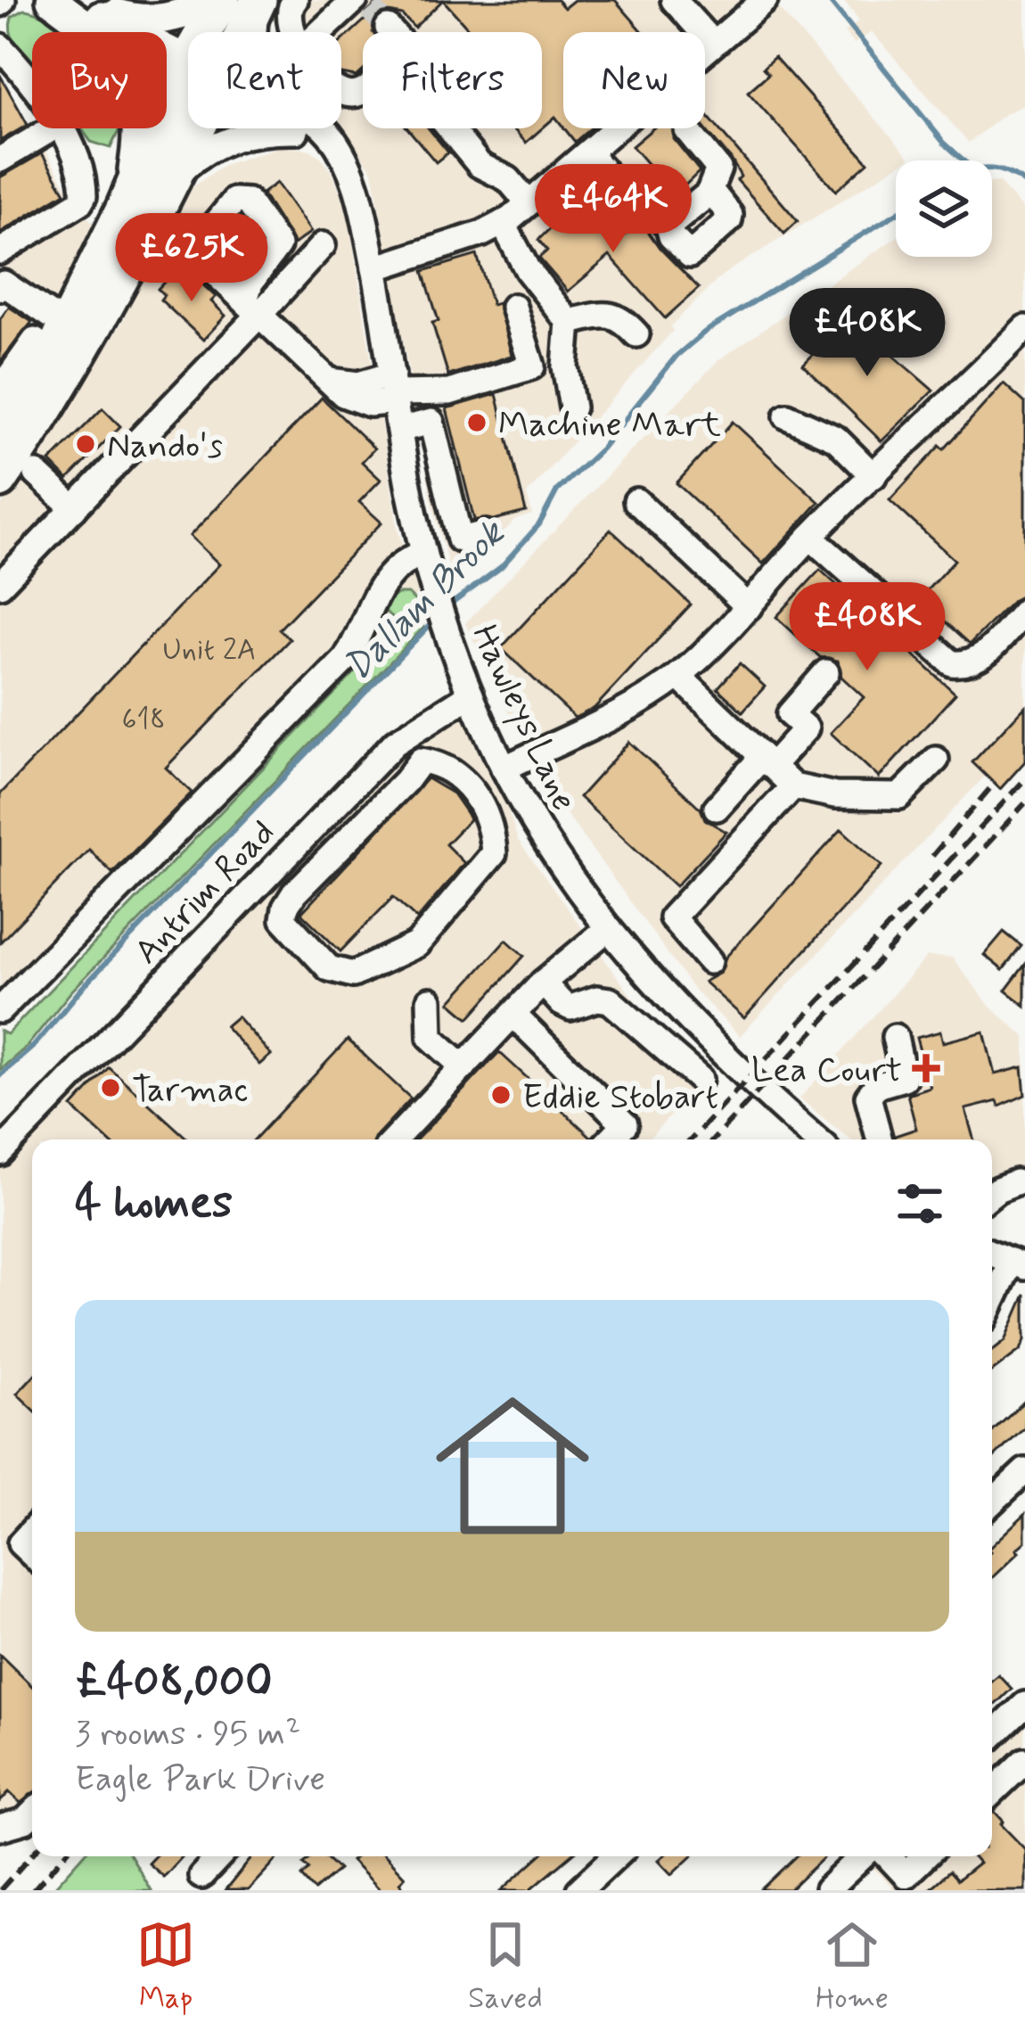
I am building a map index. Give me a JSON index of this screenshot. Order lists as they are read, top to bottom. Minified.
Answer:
{"streets":{"street":["Hawleys Lane","Antrim Road"]},"crossings":[["Hawleys Lane","Antrim Road"]],"water":["Dallam Brook"],"places":{"other":["Machine Mart","Nando's","Tarmac","Eddie Stobart"],"health":["Lea Court"]},"house_numbers":["Unit 2A","618"],"page":{"chip":["Buy","Rent","Filters","New"],"price":["£464K","£625K","£408K","£408K"],"heading":"4 homes","list":[{"name":"£408,000","note":"3 rooms · 95 m² · Eagle Park Drive"}],"tabs":["Map","Saved","Home"]}}
